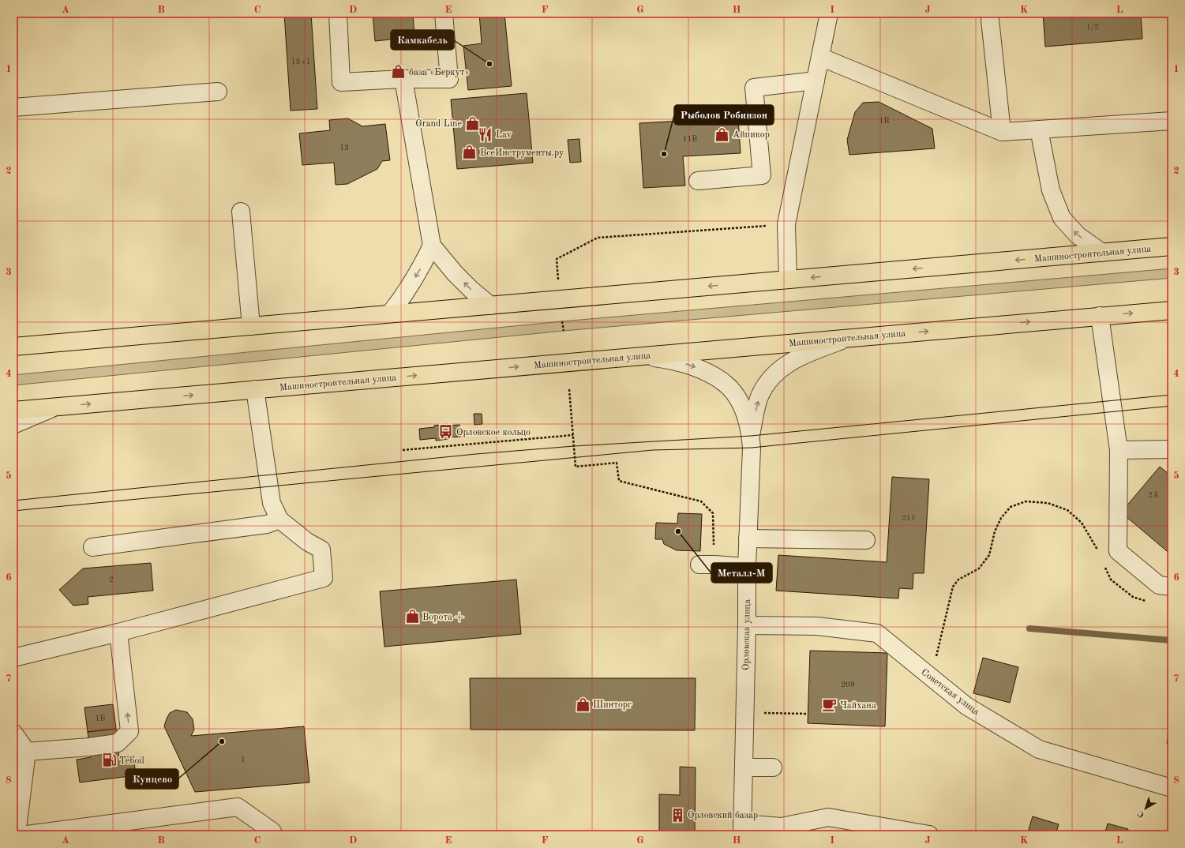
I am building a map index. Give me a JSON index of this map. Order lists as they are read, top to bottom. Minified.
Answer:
{"streets":{"main road":["Машиностроительная улица"],"street":["Орловская улица","Советская улица"]},"crossings":[["Орловская улица","Советская улица"]],"places":{"other":["Камкабель","Рыболов Робинзон","Металл-М","Кунцево"],"shop":["база «Беркут»","Grand Line","Айпикор","ВсеИнструменты.ру","Ворота +","Шинторг"],"restaurant":["Lav"],"bus stop":["Орловское кольцо"],"cafe":["Чайхана"],"fuel station":["Teboil"],"building":["Орловский базар"]},"house_numbers":["1/2","13 с1","1В","11В","13","2А","211","2","209","1В","1"],"north":"bottom left","grid":{"columns":["A","B","C","D","E","F","G","H","I","J","K","L"],"rows":["1","2","3","4","5","6","7","8"]}}
